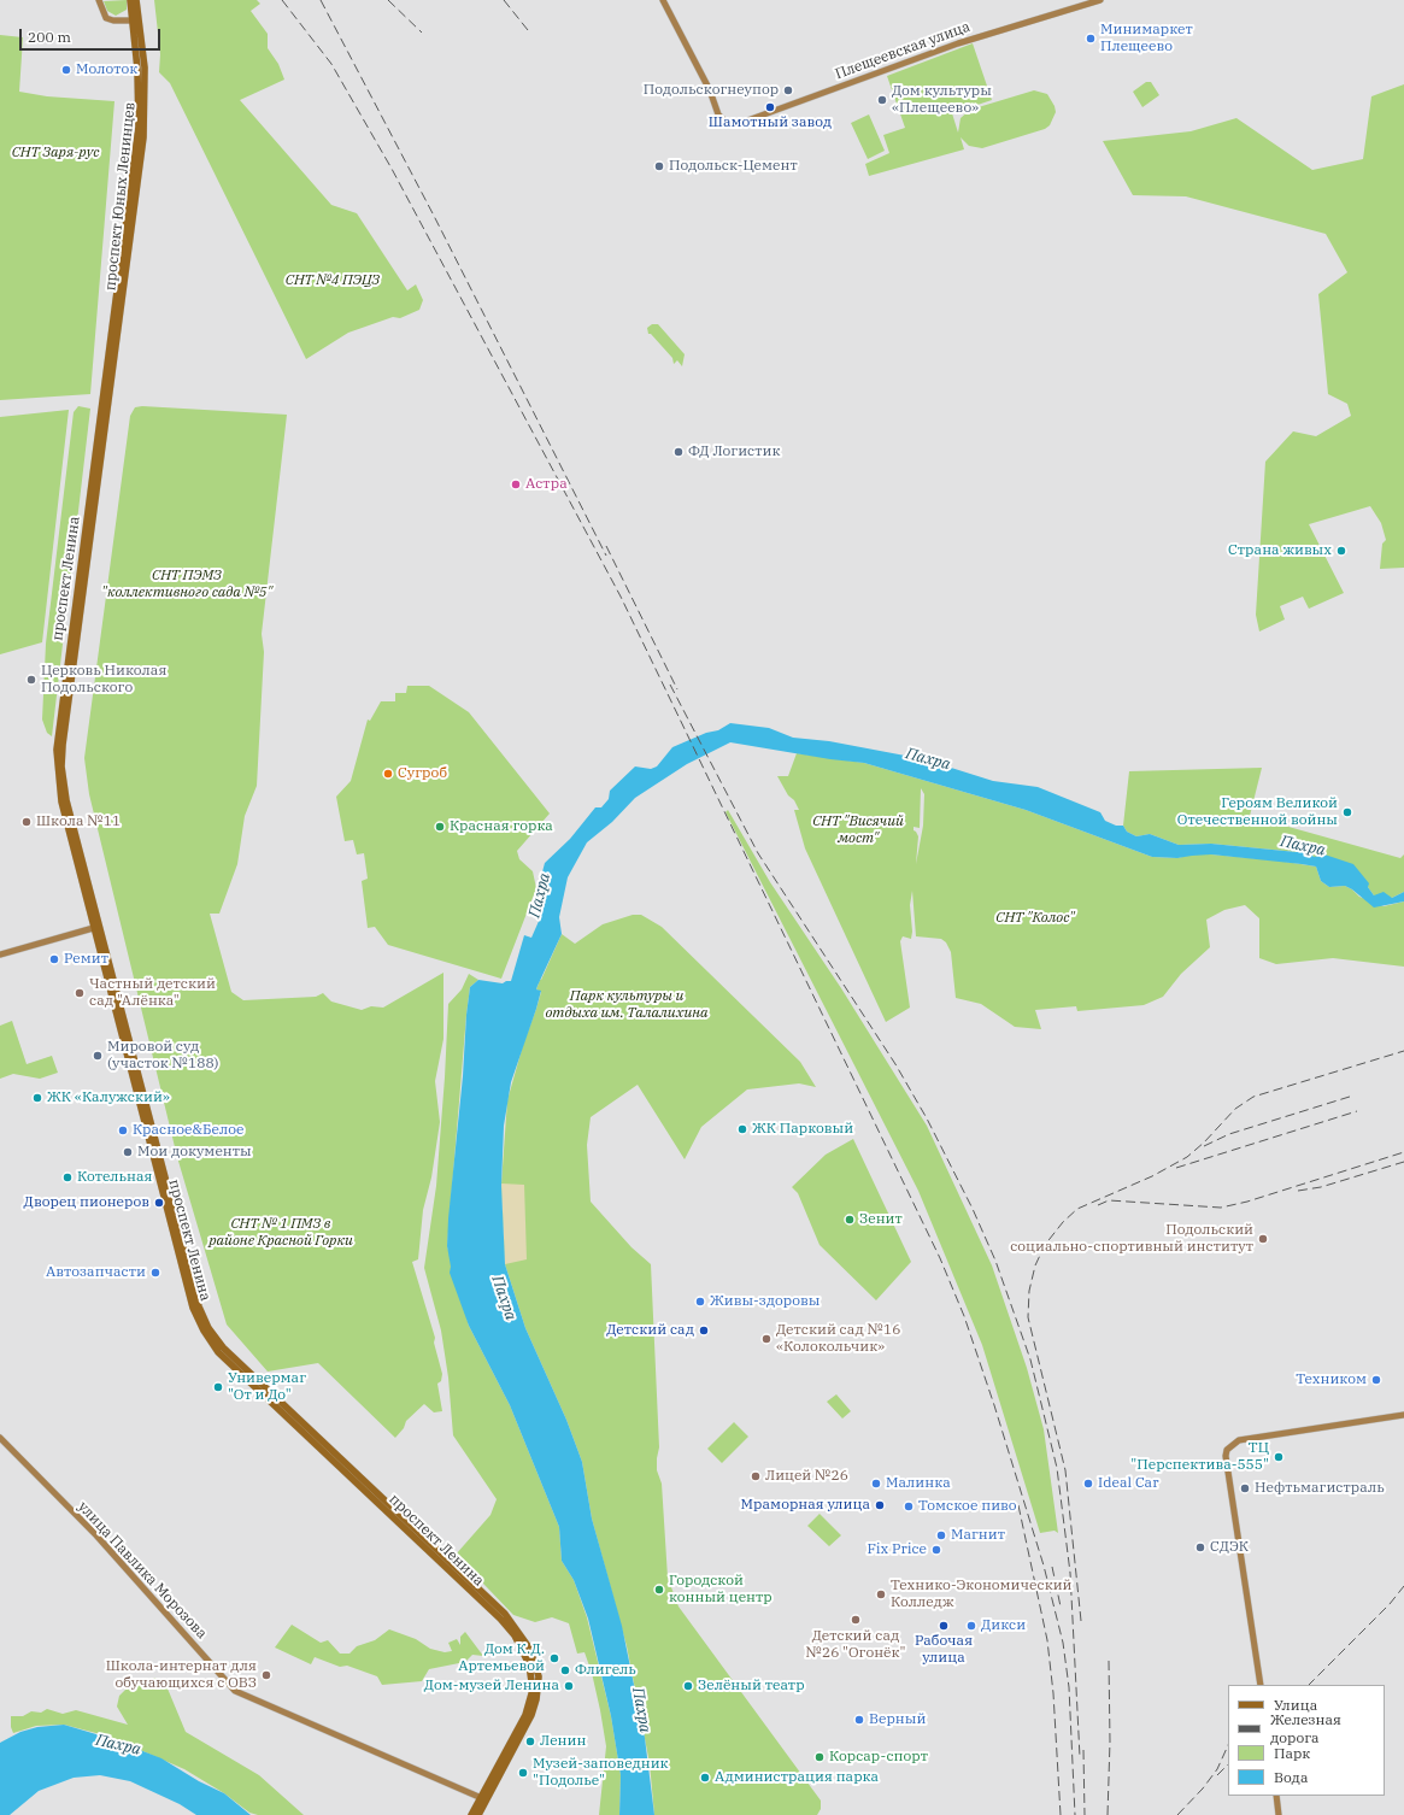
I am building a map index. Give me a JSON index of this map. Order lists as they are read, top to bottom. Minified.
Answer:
{"streets":{"main road":["проспект Юных Ленинцев","проспект Ленина"],"street":["Плещеевская улица","улица Павлика Морозова"]},"crossings":[["проспект Юных Ленинцев","проспект Ленина"],["проспект Ленина","улица Павлика Морозова"]],"water":["Пахра"],"parks":["СНТ Заря-рус","СНТ №4 ПЭЦЗ","СНТ ПЭМЗ \"коллективного сада №5\"","СНТ \"Висячий мост\"","СНТ \"Колос\"","Парк культуры и отдыха им. Талалихина","СНТ № 1 ПМЗ в районе Красной Горки"],"places":["Минимаркет Плещеево","Молоток","Подольскогнеупор","Дом культуры «Плещеево»","Шамотный завод","Подольск-Цемент","ФД Логистик","Астра","Страна живых","Церковь Николая Подольского","Сугроб","Героям Великой Отечественной войны","Школа №11","Красная горка","Ремит","Частный детский сад \"Алёнка\"","Мировой суд (участок №188)","ЖК «Калужский»","ЖК Парковый","Красное&Белое","Мои документы","Котельная","Дворец пионеров","Зенит","Подольский социально-спортивный институт","Автозапчасти","Живы-здоровы","Детский сад","Детский сад №16 «Колокольчик»","Техником","Универмаг \"От и До\"","ТЦ \"Перспектива-555\"","Лицей №26","Малинка","Ideal Car","Нефтьмагистраль","Мраморная улица","Томское пиво","Магнит","СДЭК","Fix Price","Городской конный центр","Технико-Экономический Колледж","Детский сад №26 \"Огонёк\"","Рабочая улица","Дикси","Дом К.Д. Артемьевой","Флигель","Школа-интернат для обучающихся с ОВЗ","Дом-музей Ленина","Зелёный театр","Верный","Ленин","Корсар-спорт","Музей-заповедник \"Подолье\"","Администрация парка"],"legend":["Улица","Железная дорога","Парк","Вода"],"scale_bar":"200 m"}
